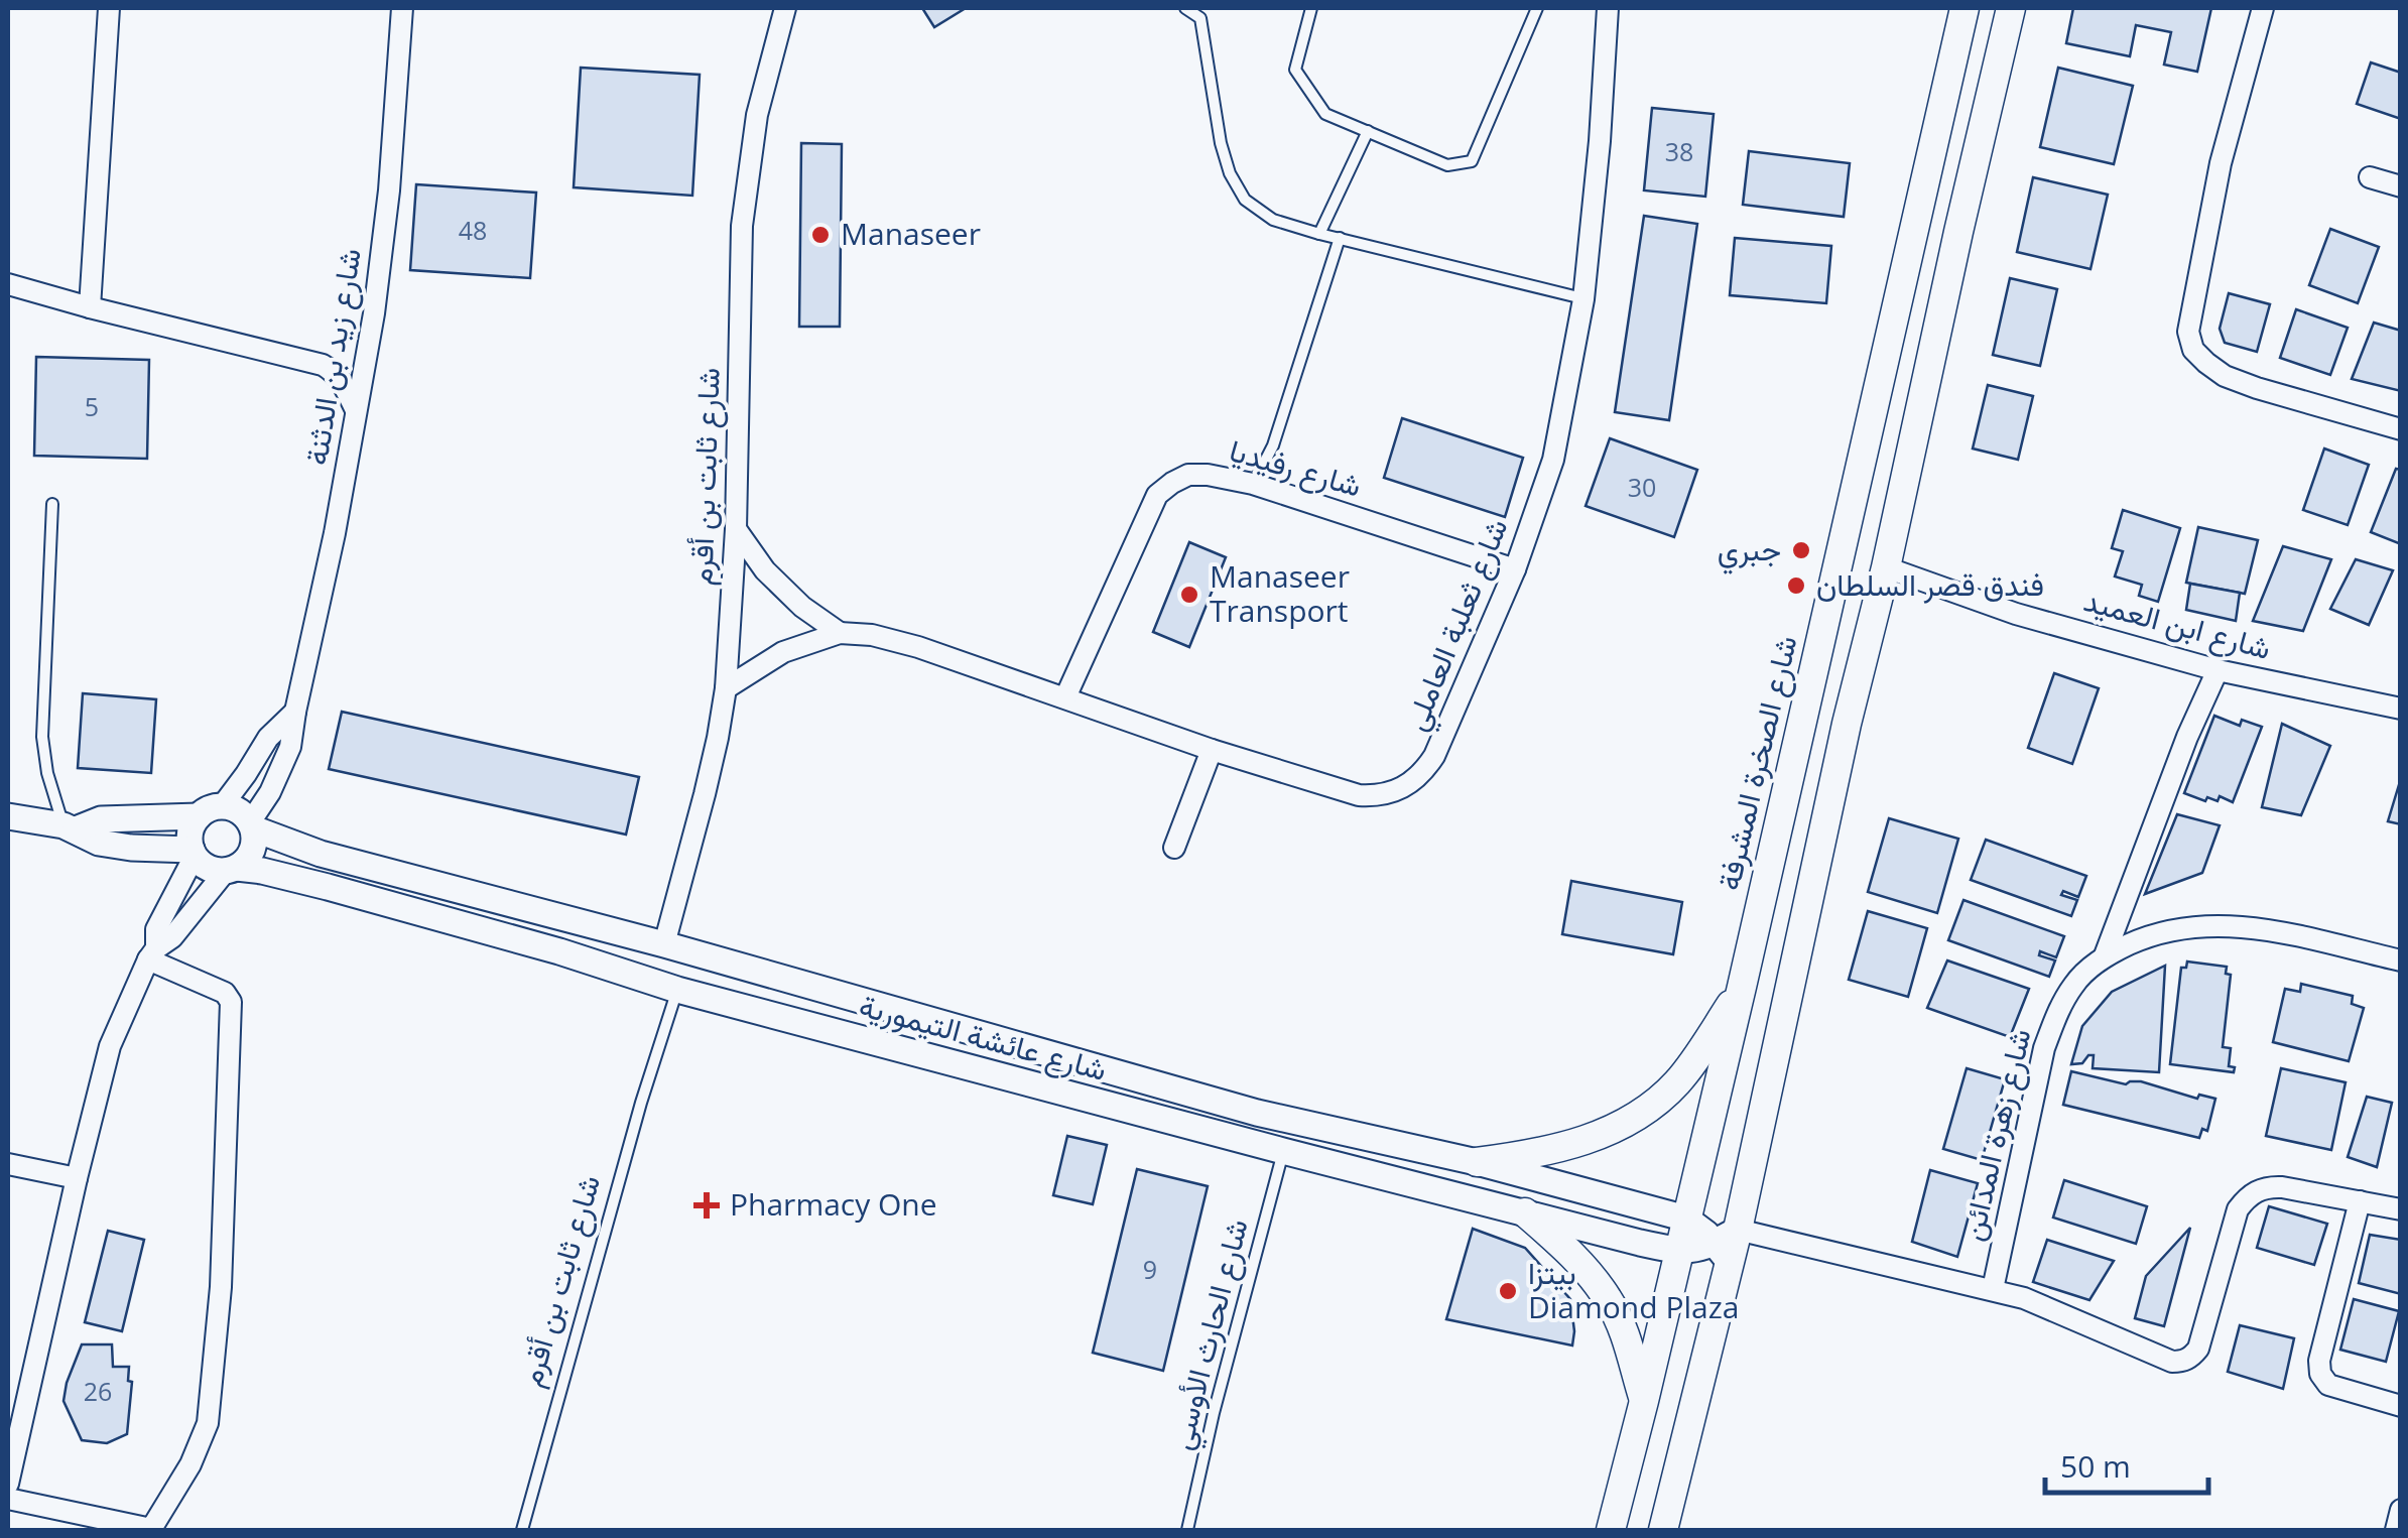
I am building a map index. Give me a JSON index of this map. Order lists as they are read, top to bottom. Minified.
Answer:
{"streets":{"main road":["شارع الصخرة المشرفة"],"street":["شارع زيد بن الدثنة","شارع رفيديا","شارع ثابت بن أقرم","شارع ثعلبة العاملي","شارع ابن العميد","شارع عائشة التيمورية","شارع زهرة المدائن"],"lane":["شارع الحارث الأوسي"]},"crossings":[["شارع زيد بن الدثنة","شارع عائشة التيمورية"],["شارع رفيديا","شارع ثعلبة العاملي"],["شارع ثابت بن أقرم","شارع ثعلبة العاملي"],["شارع ثابت بن أقرم","شارع عائشة التيمورية"],["شارع الصخرة المشرفة","شارع عائشة التيمورية"],["شارع عائشة التيمورية","شارع زهرة المدائن"],["شارع عائشة التيمورية","شارع الحارث الأوسي"]],"places":{"other":["Manaseer","جبري","فندق قصر السلطان","Manaseer Transport","بيتزا Diamond Plaza"],"health":["Pharmacy One"]},"house_numbers":["38","48","5","30","9","26"],"scale_bar":"50 m"}
